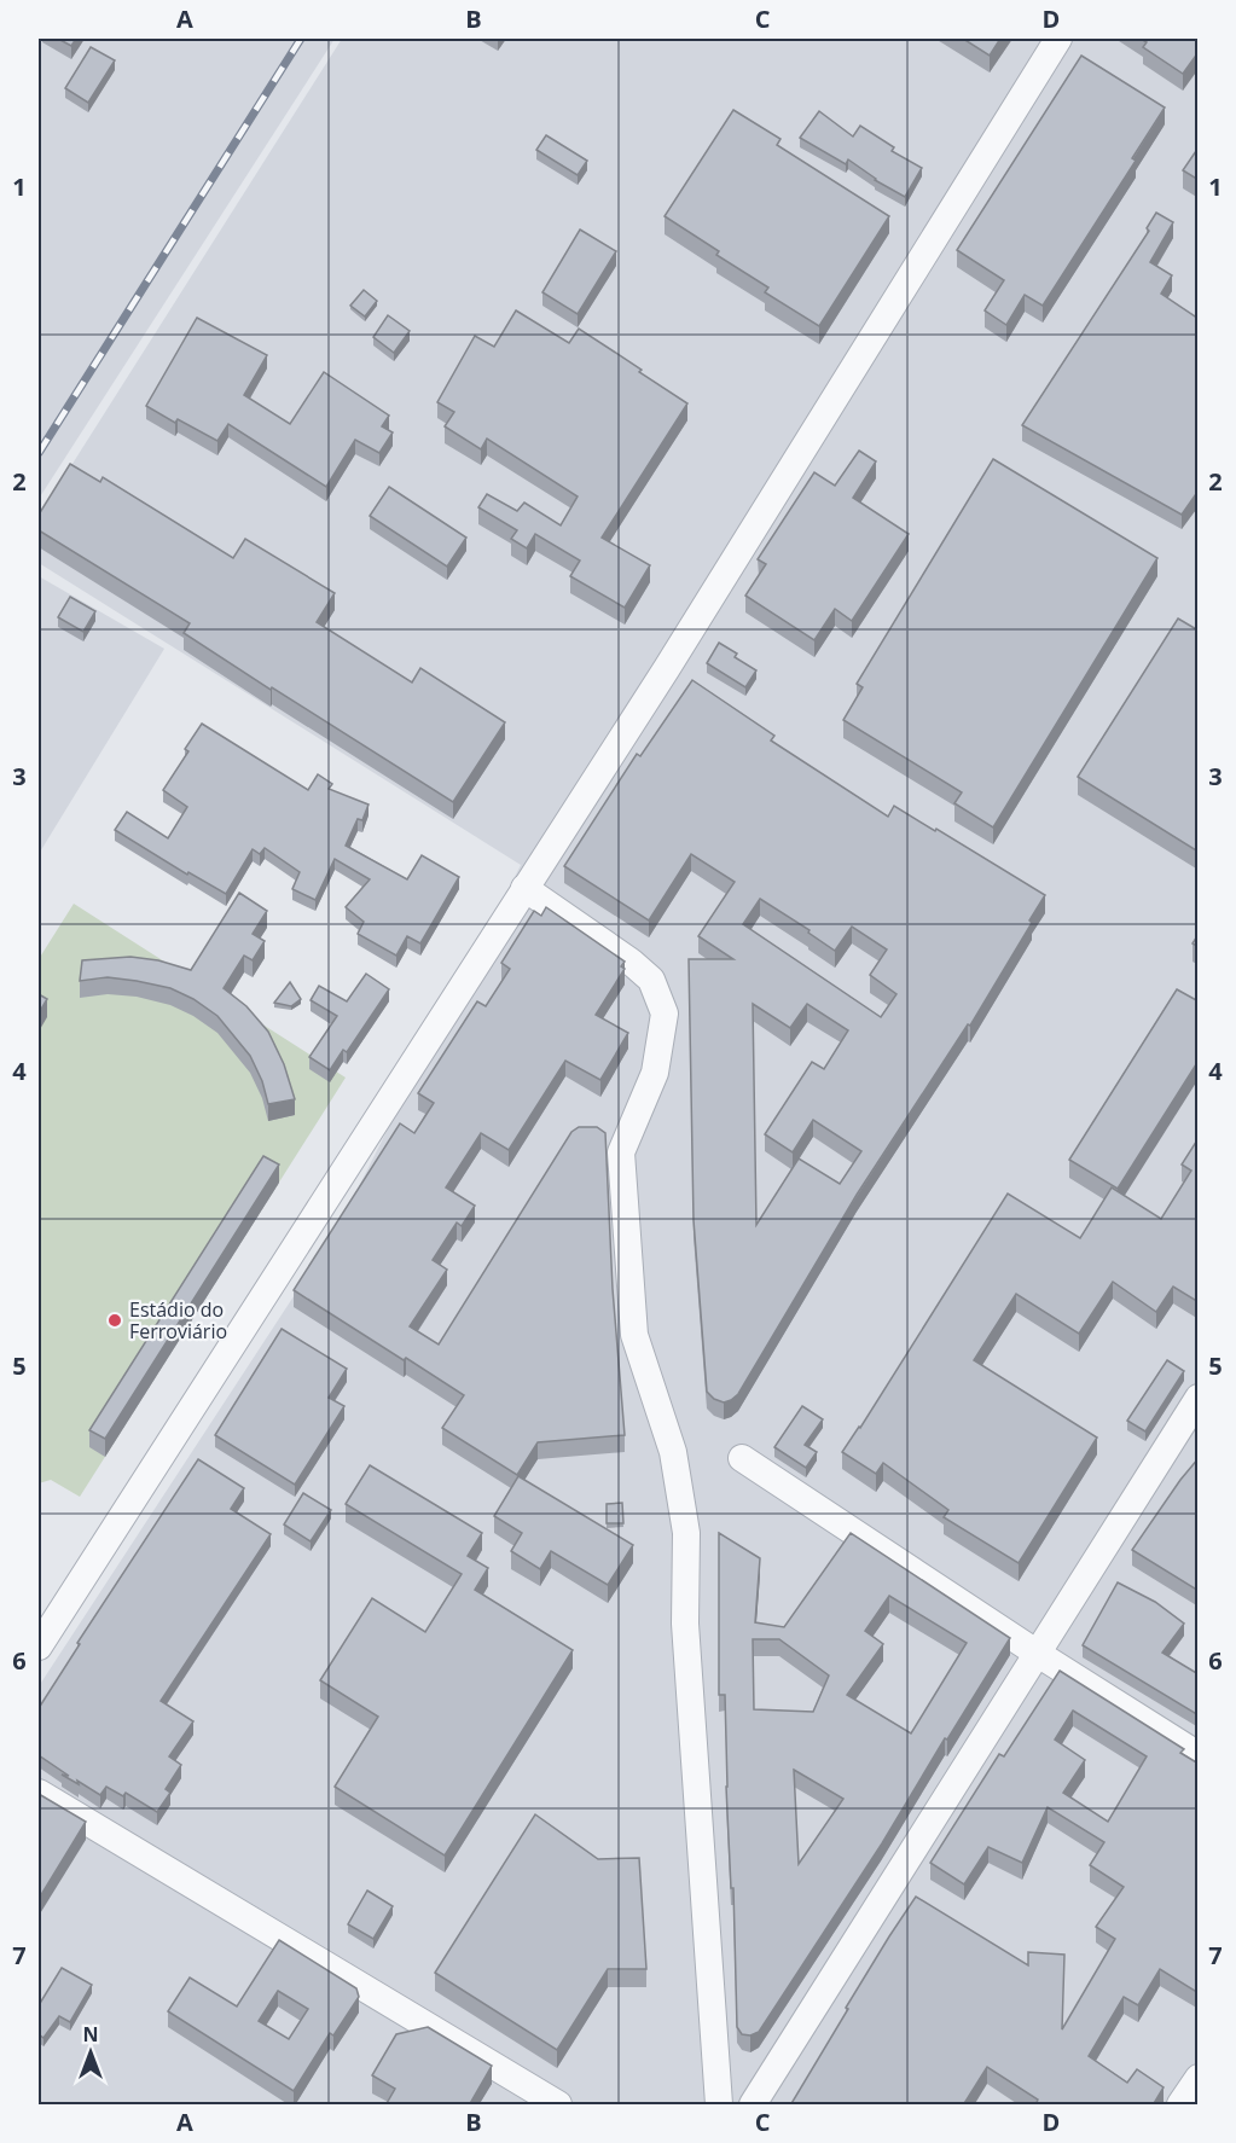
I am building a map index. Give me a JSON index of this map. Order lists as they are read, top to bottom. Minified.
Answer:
{"places":["Estádio do Ferroviário"],"north":"top","grid":{"columns":["A","B","C","D"],"rows":["1","2","3","4","5","6","7"]}}
